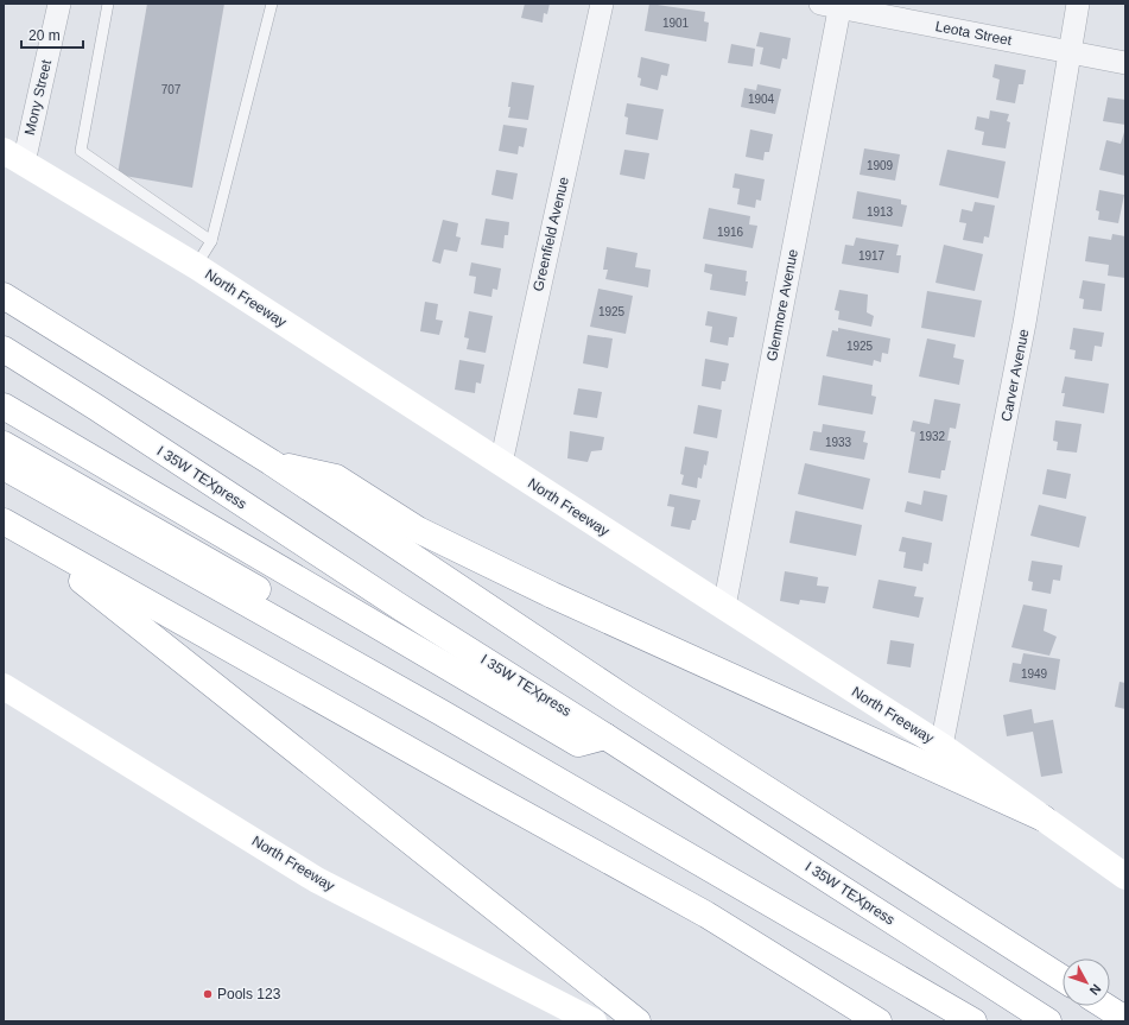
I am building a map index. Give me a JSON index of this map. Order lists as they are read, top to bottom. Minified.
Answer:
{"streets":{"main road":["North Freeway","I 35W TEXpress"],"street":["Leota Street","Mony Street","Greenfield Avenue","Glenmore Avenue","Carver Avenue"]},"crossings":[["Leota Street","Glenmore Avenue"],["Leota Street","Carver Avenue"],["Mony Street","North Freeway"],["Greenfield Avenue","North Freeway"],["North Freeway","Glenmore Avenue"],["North Freeway","Carver Avenue"]],"places":["Pools 123"],"house_numbers":["1901","707","1904","1909","1913","1916","1917","1925","1925","1932","1933","1949"],"scale_bar":"20 m","north":"bottom right"}
